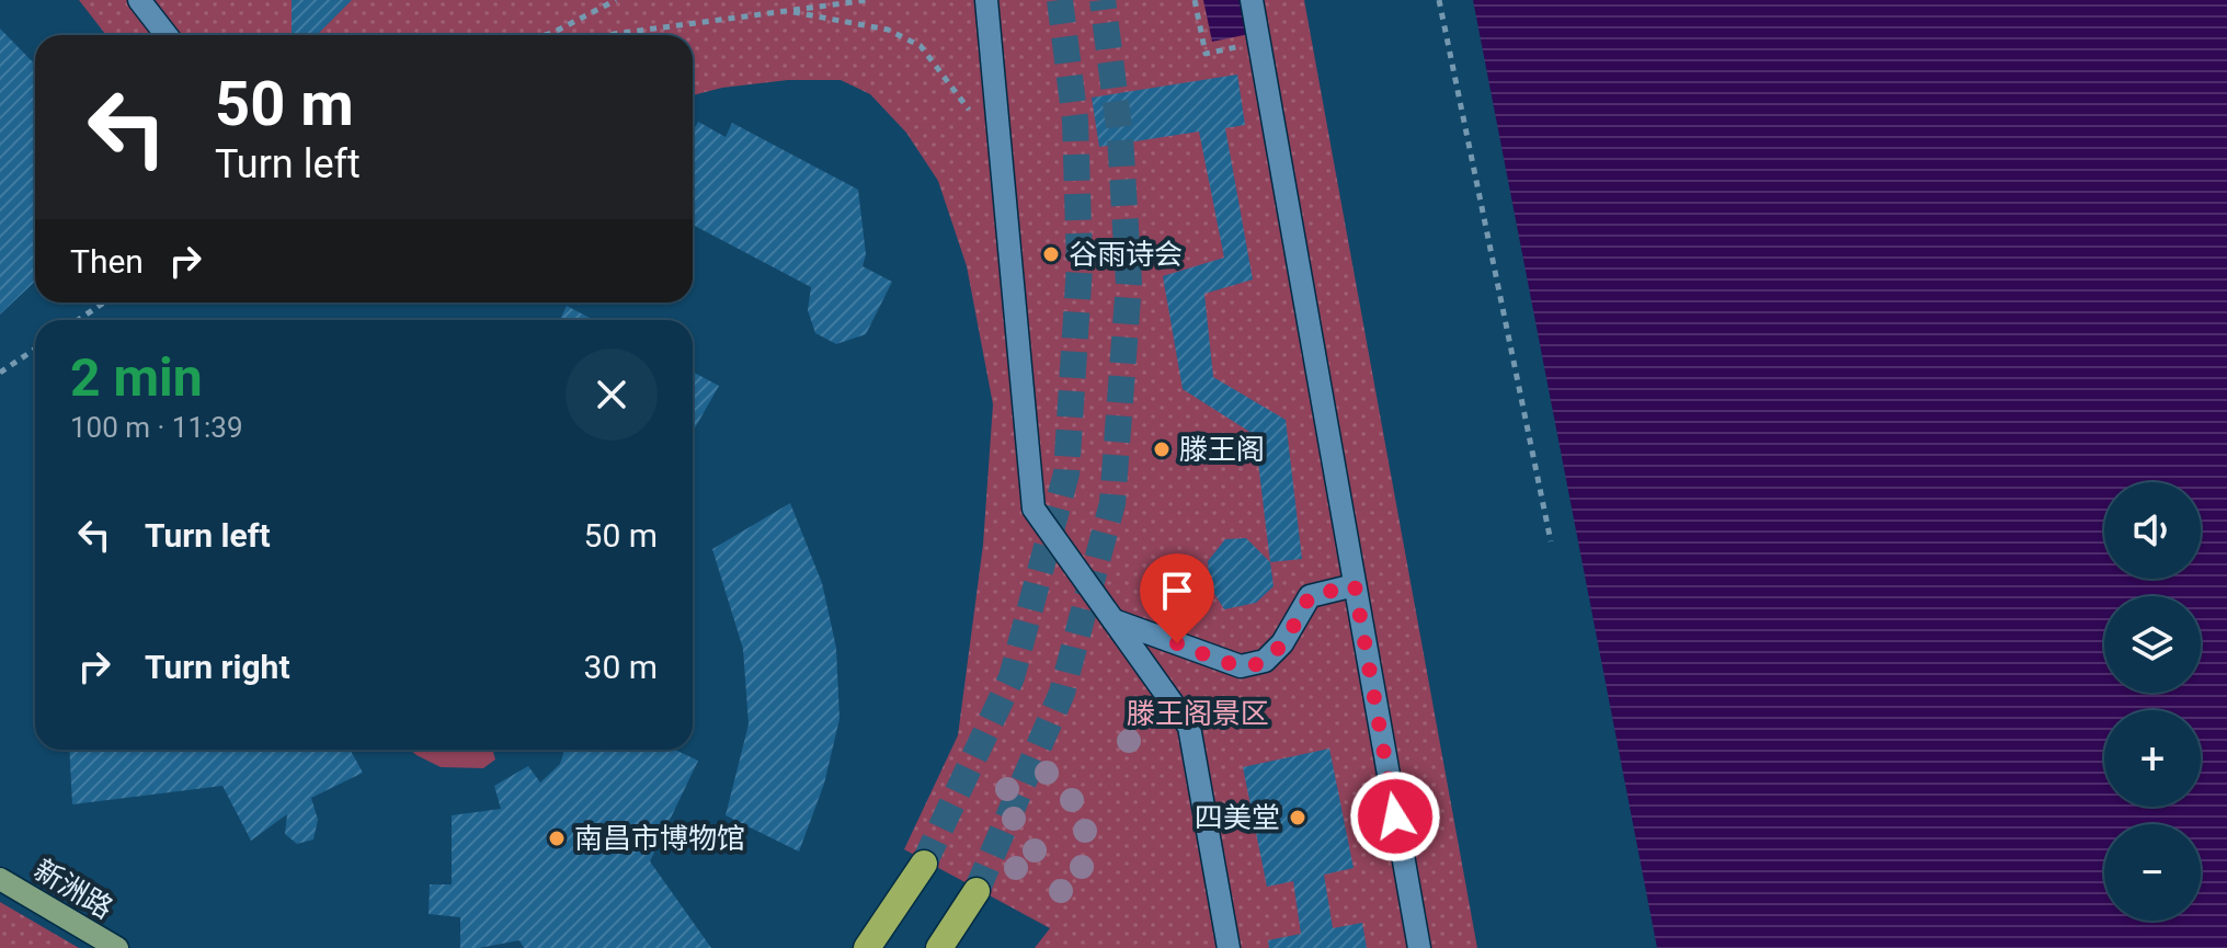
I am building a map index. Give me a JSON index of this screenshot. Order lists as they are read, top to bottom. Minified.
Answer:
{"streets":{"main road":["新洲路"]},"parks":["滕王阁景区"],"places":["谷雨诗会","滕王阁","四美堂","南昌市博物馆"],"page":{"turn":["50 m","Turn left"],"then":"Then","heading":["2 min","100 m · 11:39"],"list":[{"name":"Turn left","value":"50 m"},{"name":"Turn right","value":"30 m"}],"map_buttons":["+","−"]}}
